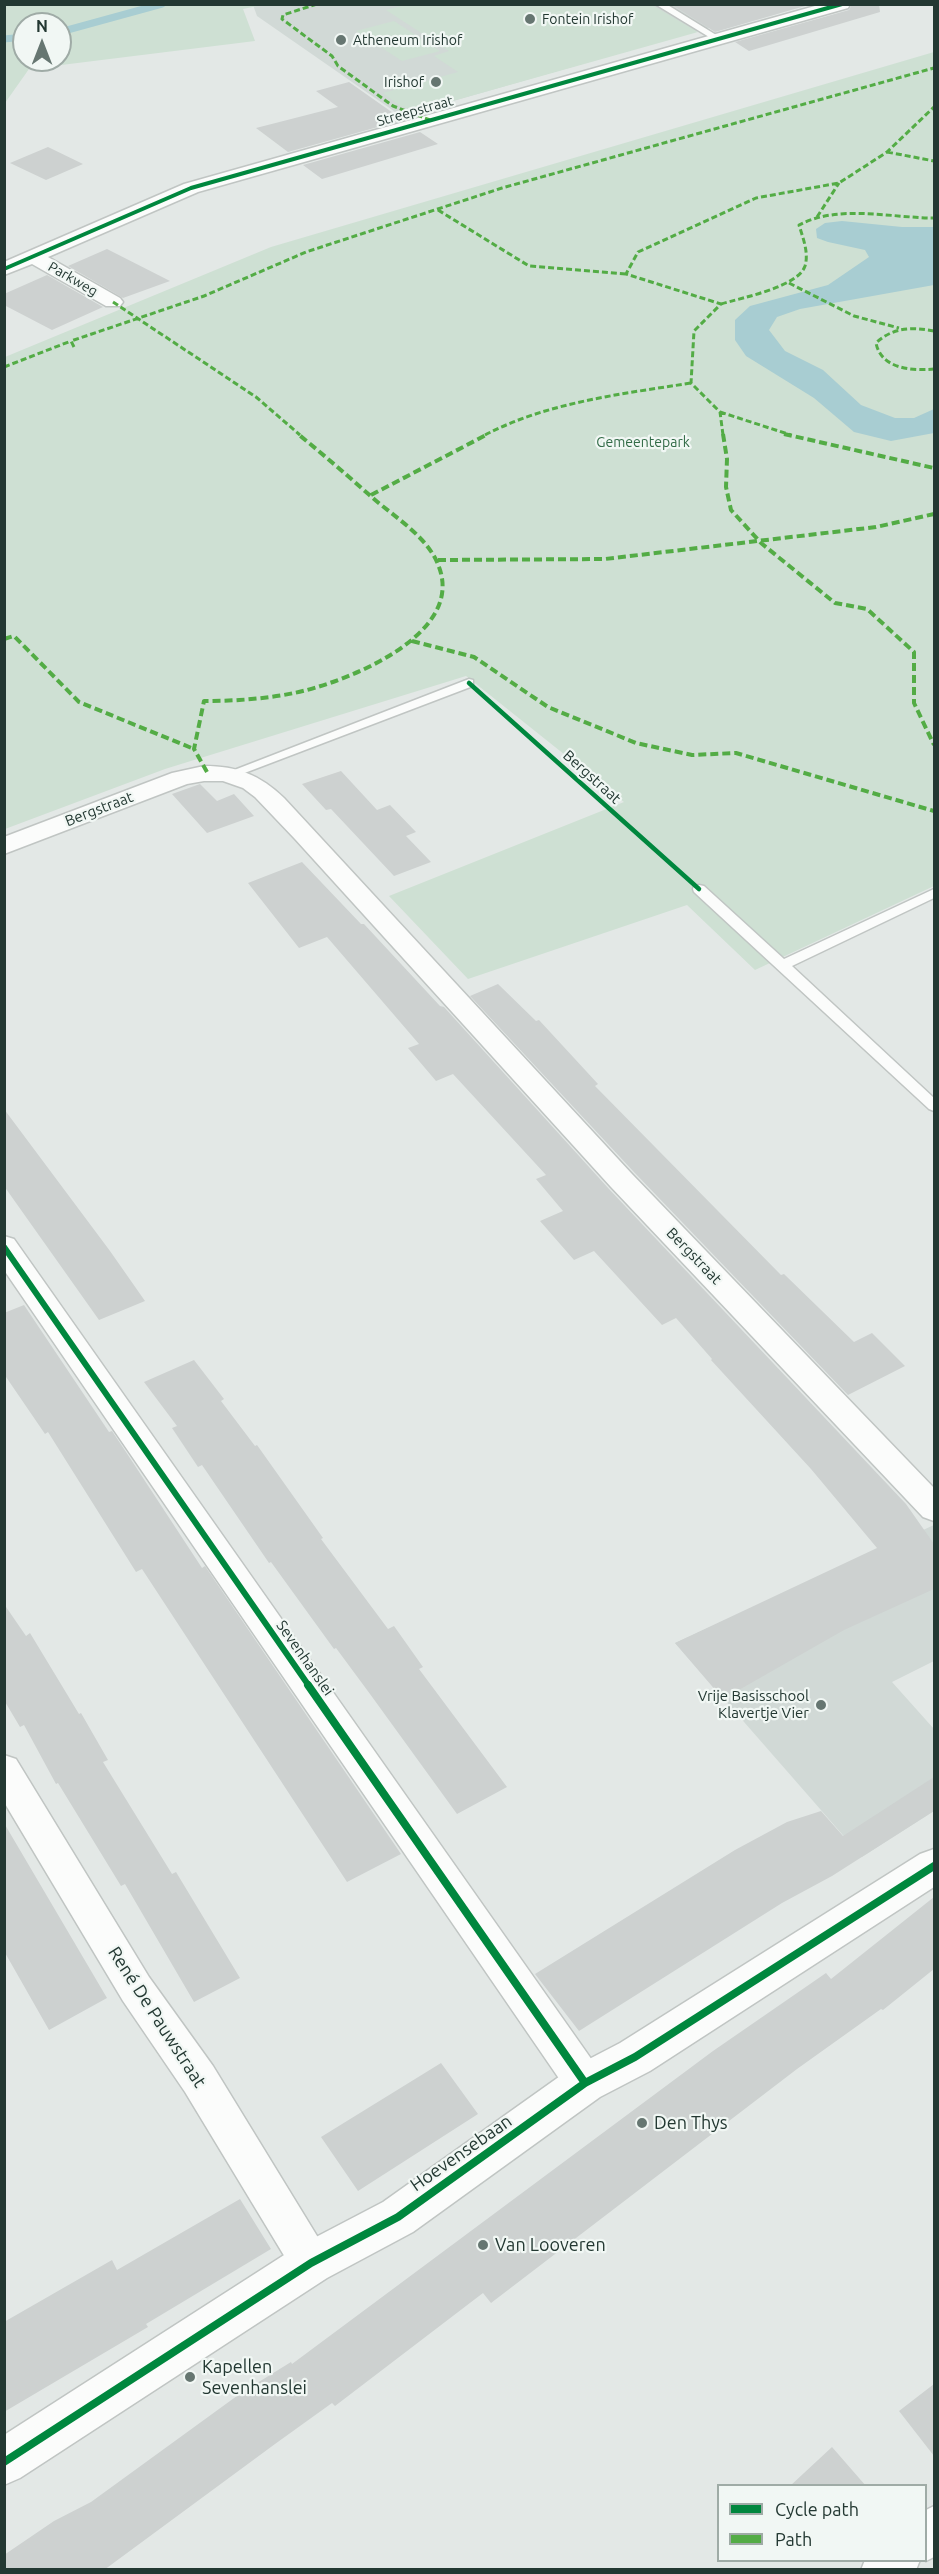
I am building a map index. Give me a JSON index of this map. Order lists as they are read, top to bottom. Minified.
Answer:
{"streets":{"street":["Streepstraat","Parkweg","Bergstraat","Sevenhanslei","René De Pauwstraat","Hoevensebaan"]},"crossings":[["Streepstraat","Parkweg"],["Sevenhanslei","Hoevensebaan"],["René De Pauwstraat","Hoevensebaan"]],"parks":["Gemeentepark"],"places":["Fontein Irishof","Atheneum Irishof","Irishof","Vrije Basisschool Klavertje Vier","Den Thys","Van Looveren","Kapellen Sevenhanslei"],"legend":["Cycle path","Path"],"north":"top"}
